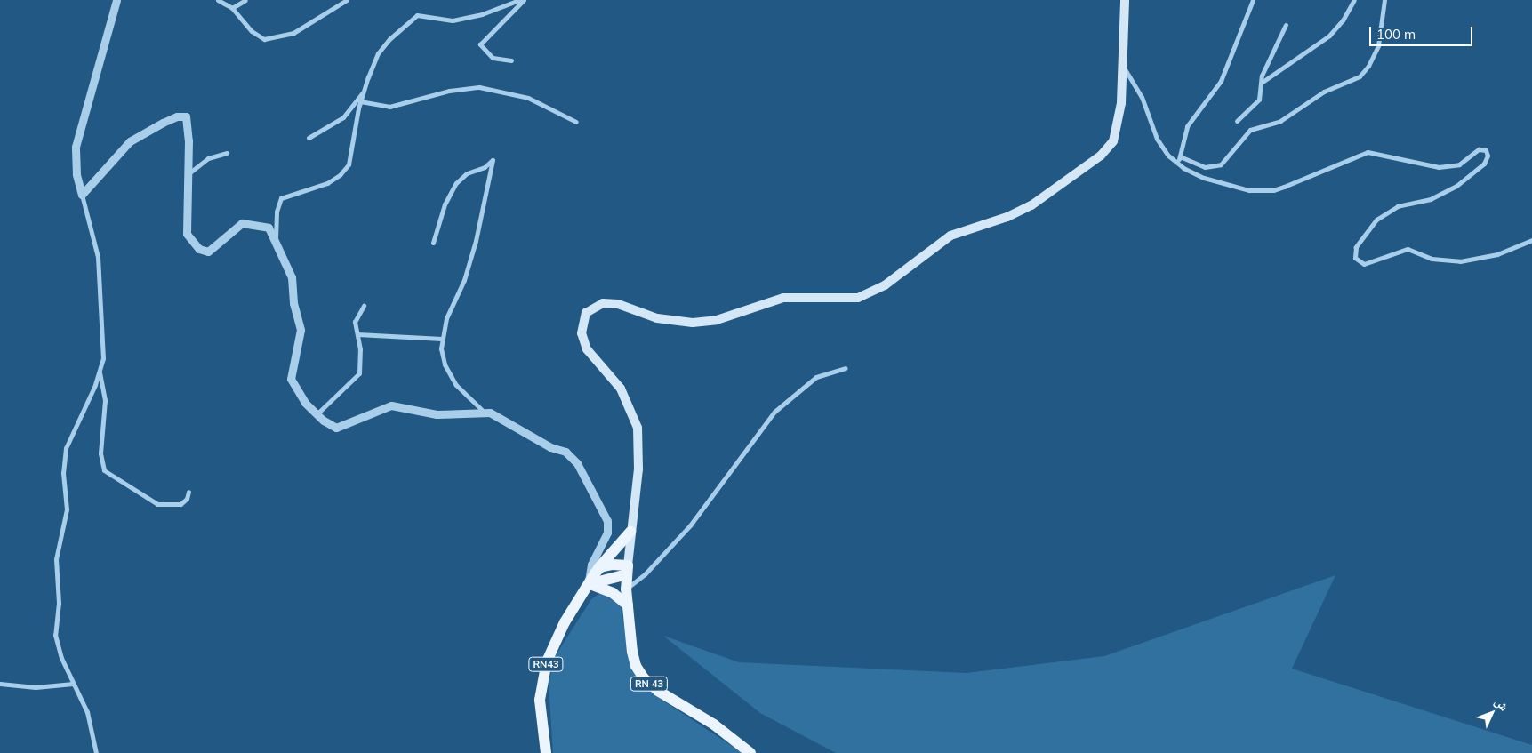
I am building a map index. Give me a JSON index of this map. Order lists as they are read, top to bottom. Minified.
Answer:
{"streets":{"main road":["RN43","RN 43"]},"scale_bar":"100 m","north":"top right"}
